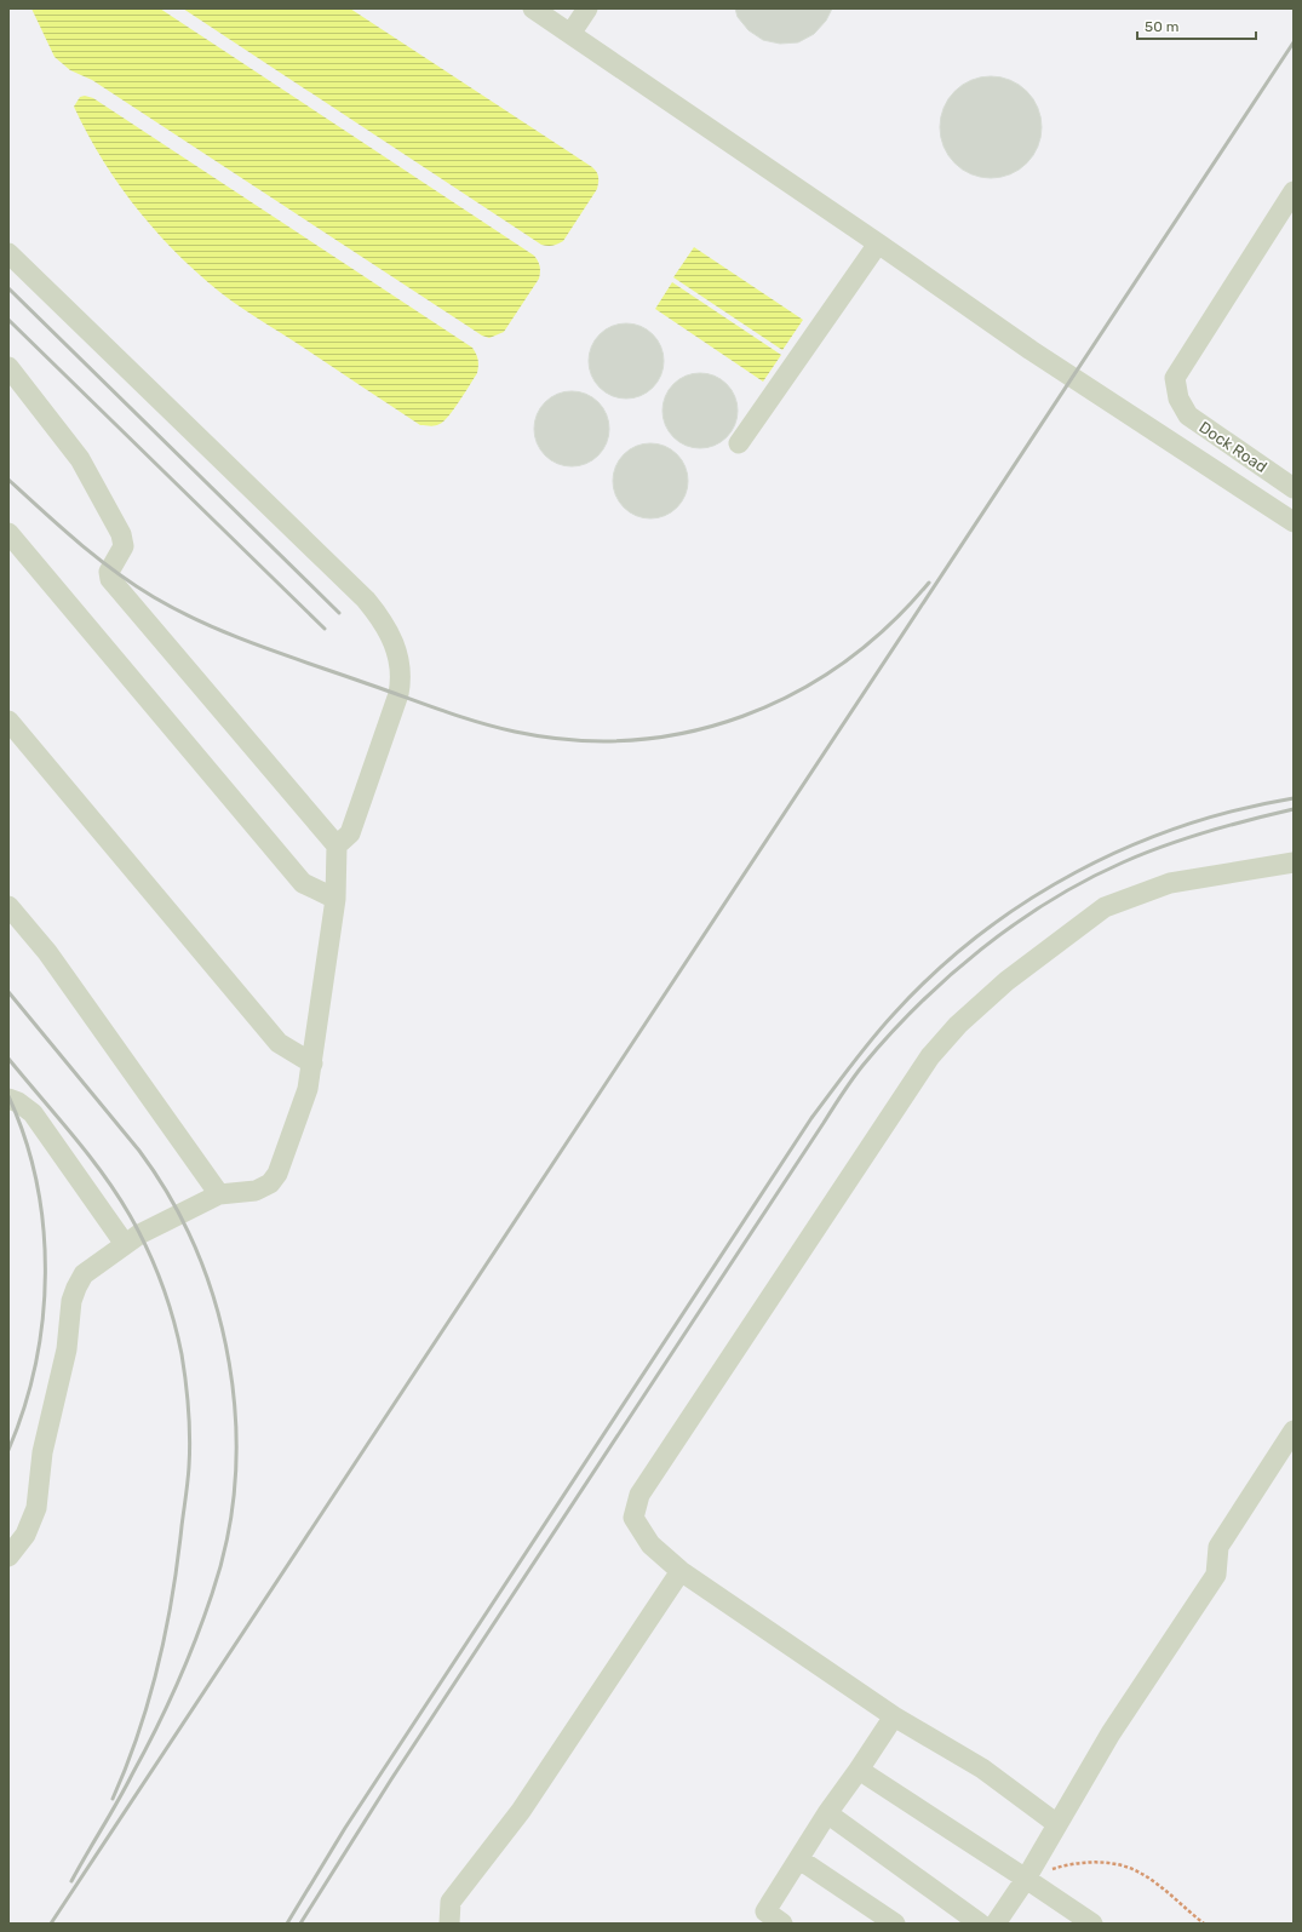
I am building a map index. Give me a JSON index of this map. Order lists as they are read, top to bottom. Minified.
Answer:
{"streets":{"lane":["Dock Road"]},"scale_bar":"50 m"}
